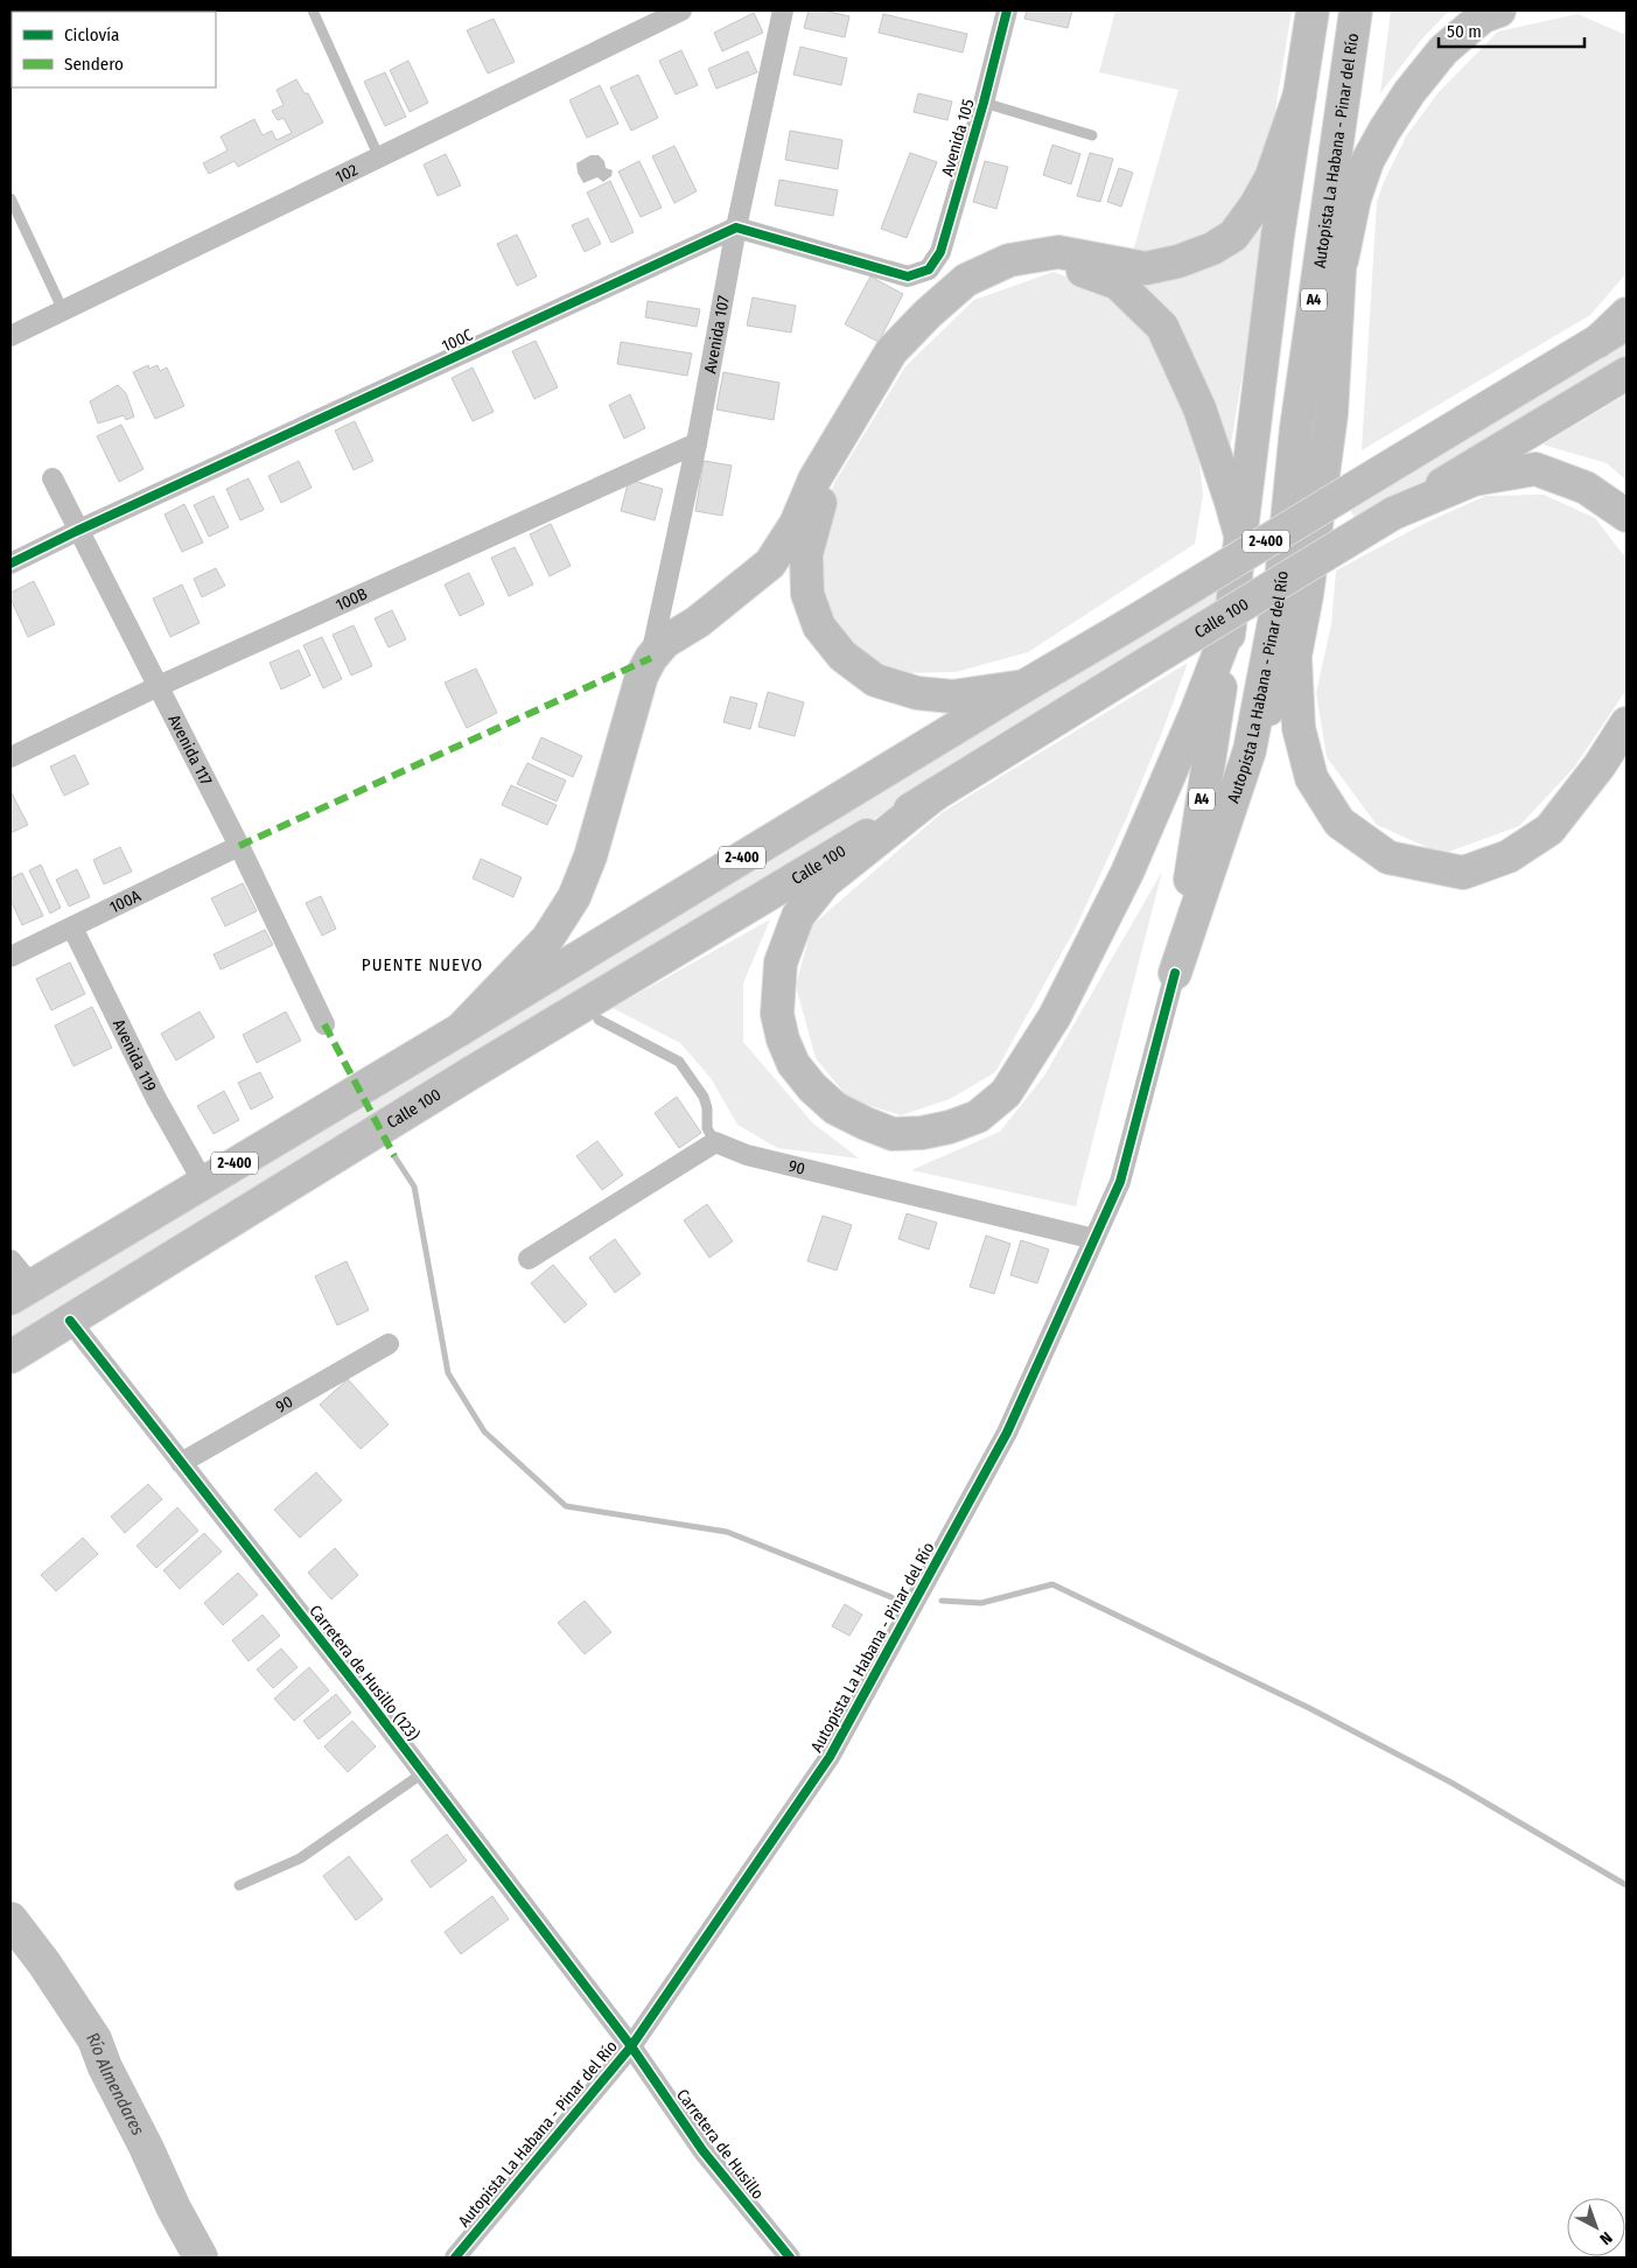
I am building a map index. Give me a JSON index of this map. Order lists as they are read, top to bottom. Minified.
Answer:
{"streets":{"highway":["Autopista La Habana - Pinar del Río","A4","2-400","Calle 100"],"street":["Avenida 105","102","Avenida 107","100C","100B","Avenida 117","100A","Avenida 119","90","Carretera de Husillo (123)","Carretera de Husillo"]},"crossings":[["Avenida 105","Avenida 107"],["Avenida 105","100C"],["Autopista La Habana - Pinar del Río","A4"],["Autopista La Habana - Pinar del Río","90"],["Autopista La Habana - Pinar del Río","Carretera de Husillo (123)"],["Autopista La Habana - Pinar del Río","Carretera de Husillo"],["Avenida 107","100C"],["Avenida 107","100B"],["100C","Avenida 117"],["2-400","Avenida 119"],["100B","Avenida 117"],["Calle 100","Carretera de Husillo (123)"],["Avenida 117","100A"],["100A","Avenida 119"],["90","Carretera de Husillo (123)"],["Carretera de Husillo (123)","Carretera de Husillo"]],"districts":["PUENTE NUEVO"],"water":["Río Almendares"],"legend":["Ciclovía","Sendero"],"scale_bar":"50 m","north":"bottom right"}
